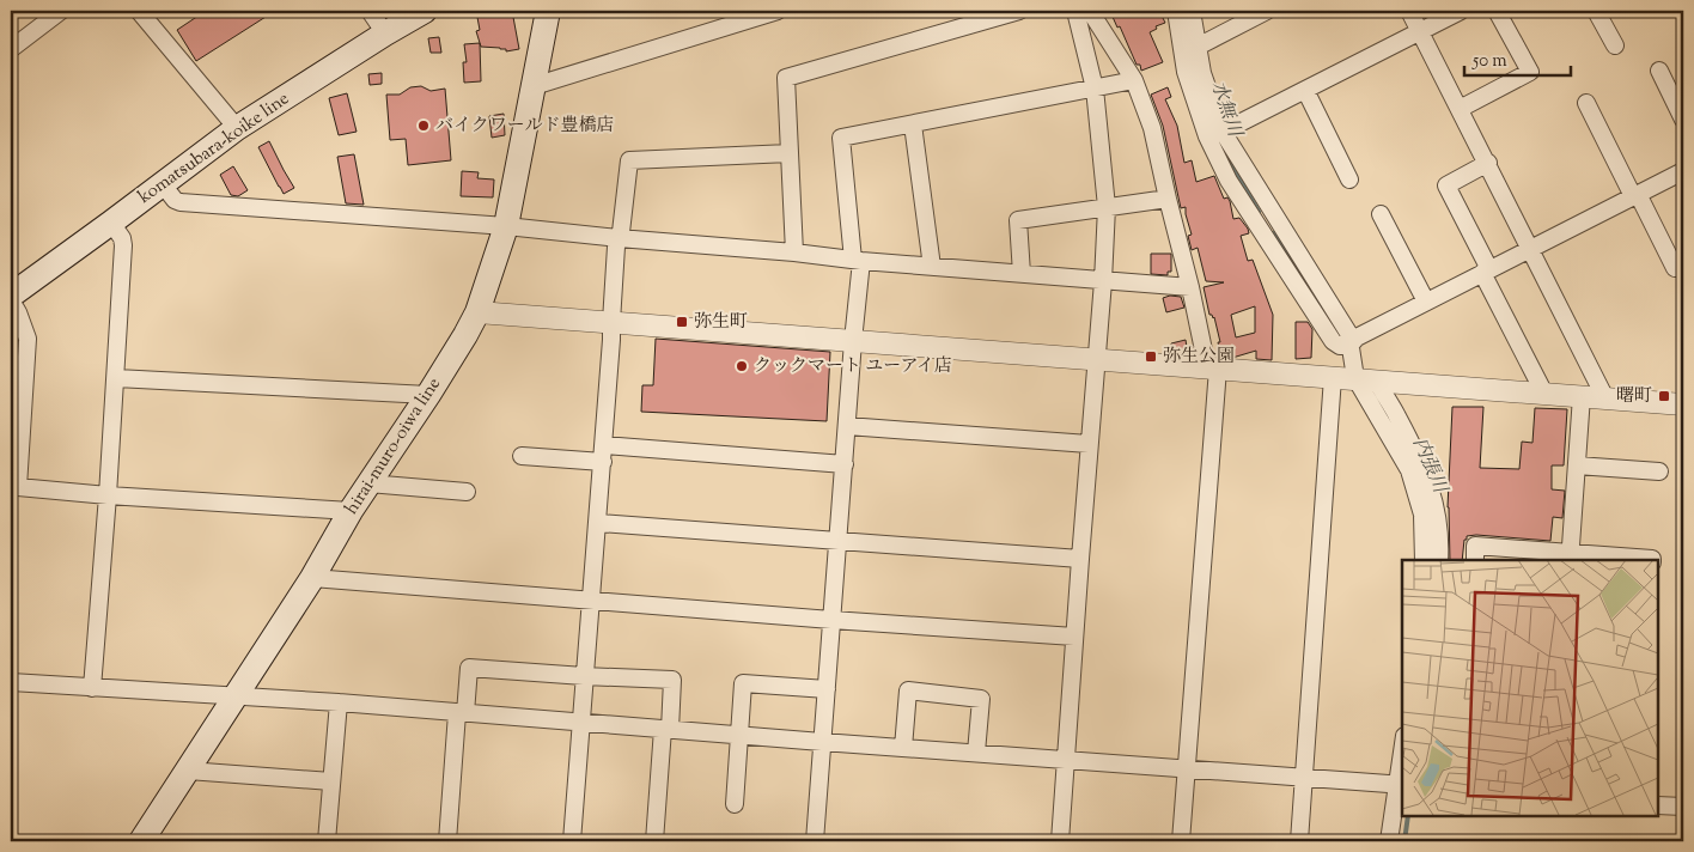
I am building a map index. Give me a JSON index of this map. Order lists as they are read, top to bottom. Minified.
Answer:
{"streets":{"main road":["komatsubara-koike line","hirai-muro-oiwa line"]},"water":["水無川","内張川"],"places":{"other":["バイクワールド豊橋店","クックマート ユーアイ店"],"transit":["弥生町","弥生公園","曙町"]},"scale_bar":"50 m"}
